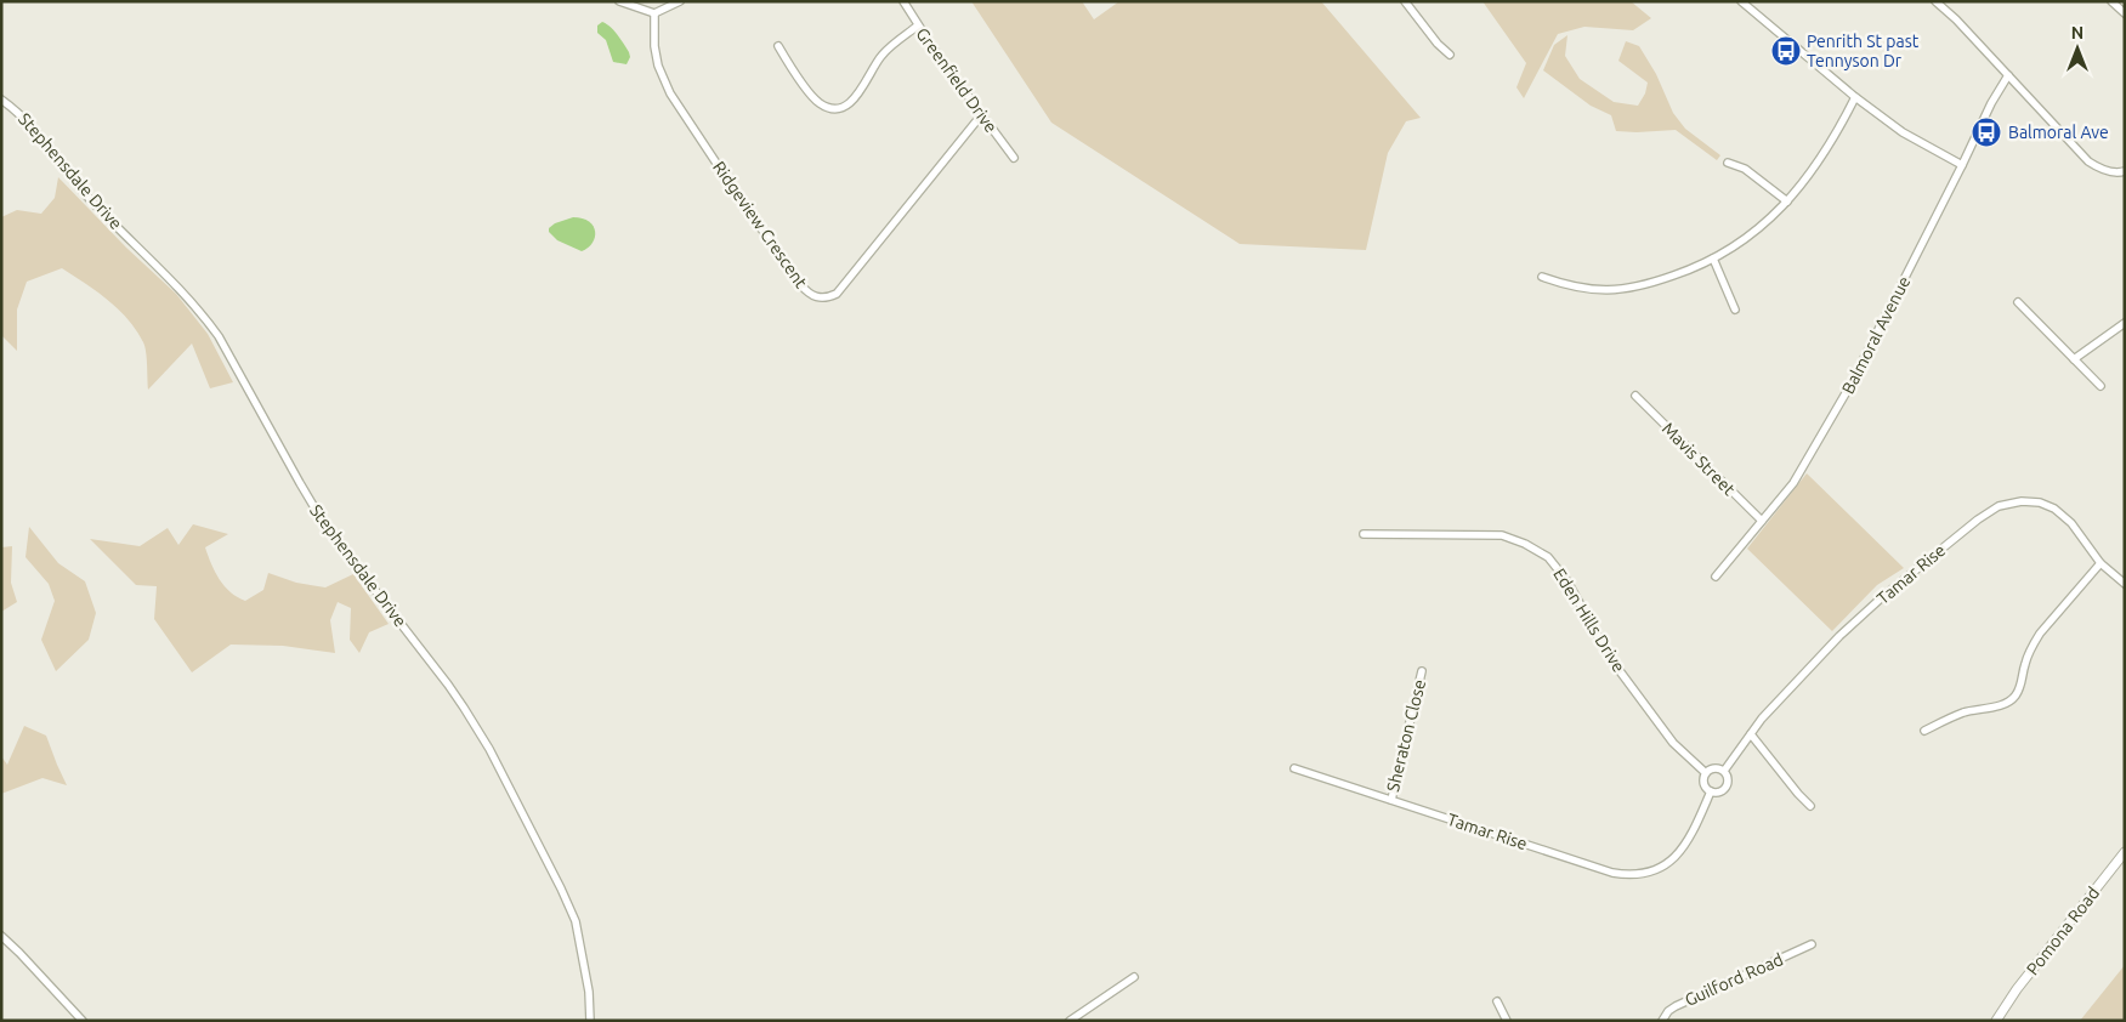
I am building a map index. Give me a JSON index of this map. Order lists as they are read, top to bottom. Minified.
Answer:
{"streets":{"street":["Greenfield Drive","Stephensdale Drive","Ridgeview Crescent","Balmoral Avenue","Mavis Street","Tamar Rise","Eden Hills Drive","Sheraton Close","Pomona Road","Guilford Road"]},"crossings":[["Greenfield Drive","Ridgeview Crescent"],["Balmoral Avenue","Mavis Street"],["Tamar Rise","Eden Hills Drive"],["Tamar Rise","Sheraton Close"]],"places":{"bus stop":["Penrith St past Tennyson Dr","Balmoral Ave"]},"north":"top"}
